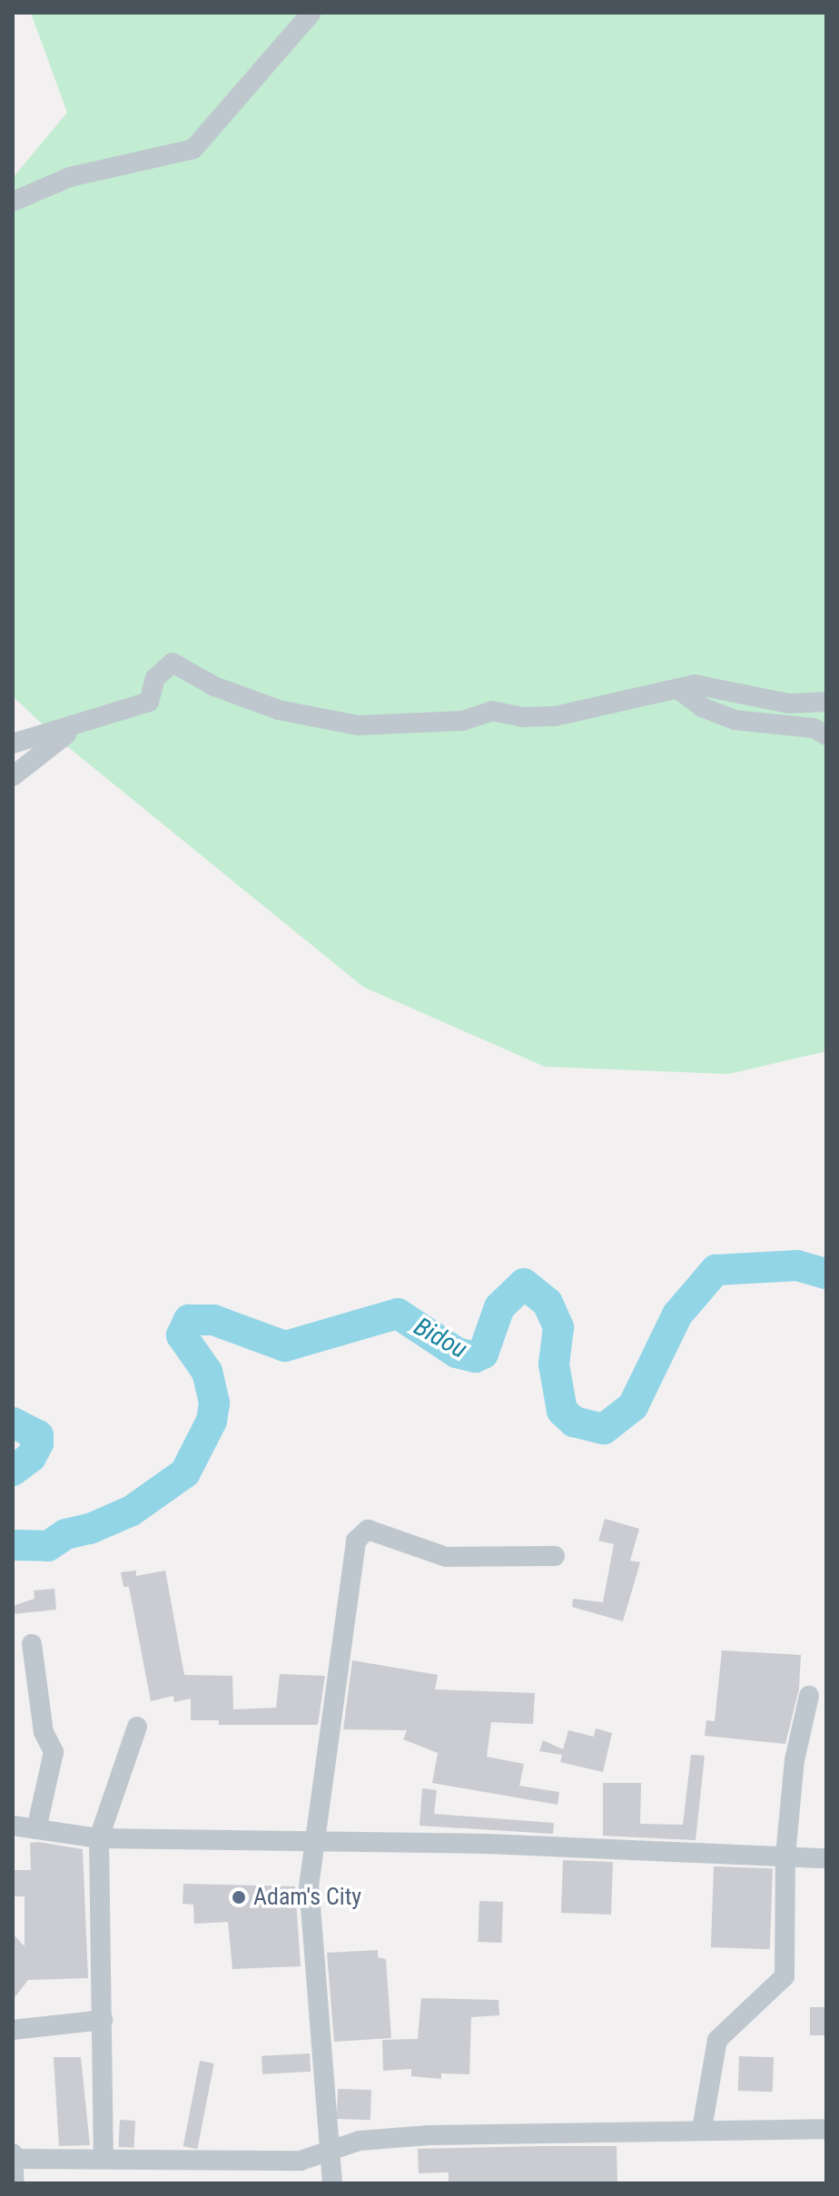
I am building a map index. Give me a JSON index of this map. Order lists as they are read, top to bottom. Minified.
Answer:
{"water":["Bidou"],"places":["Adam's City"]}
